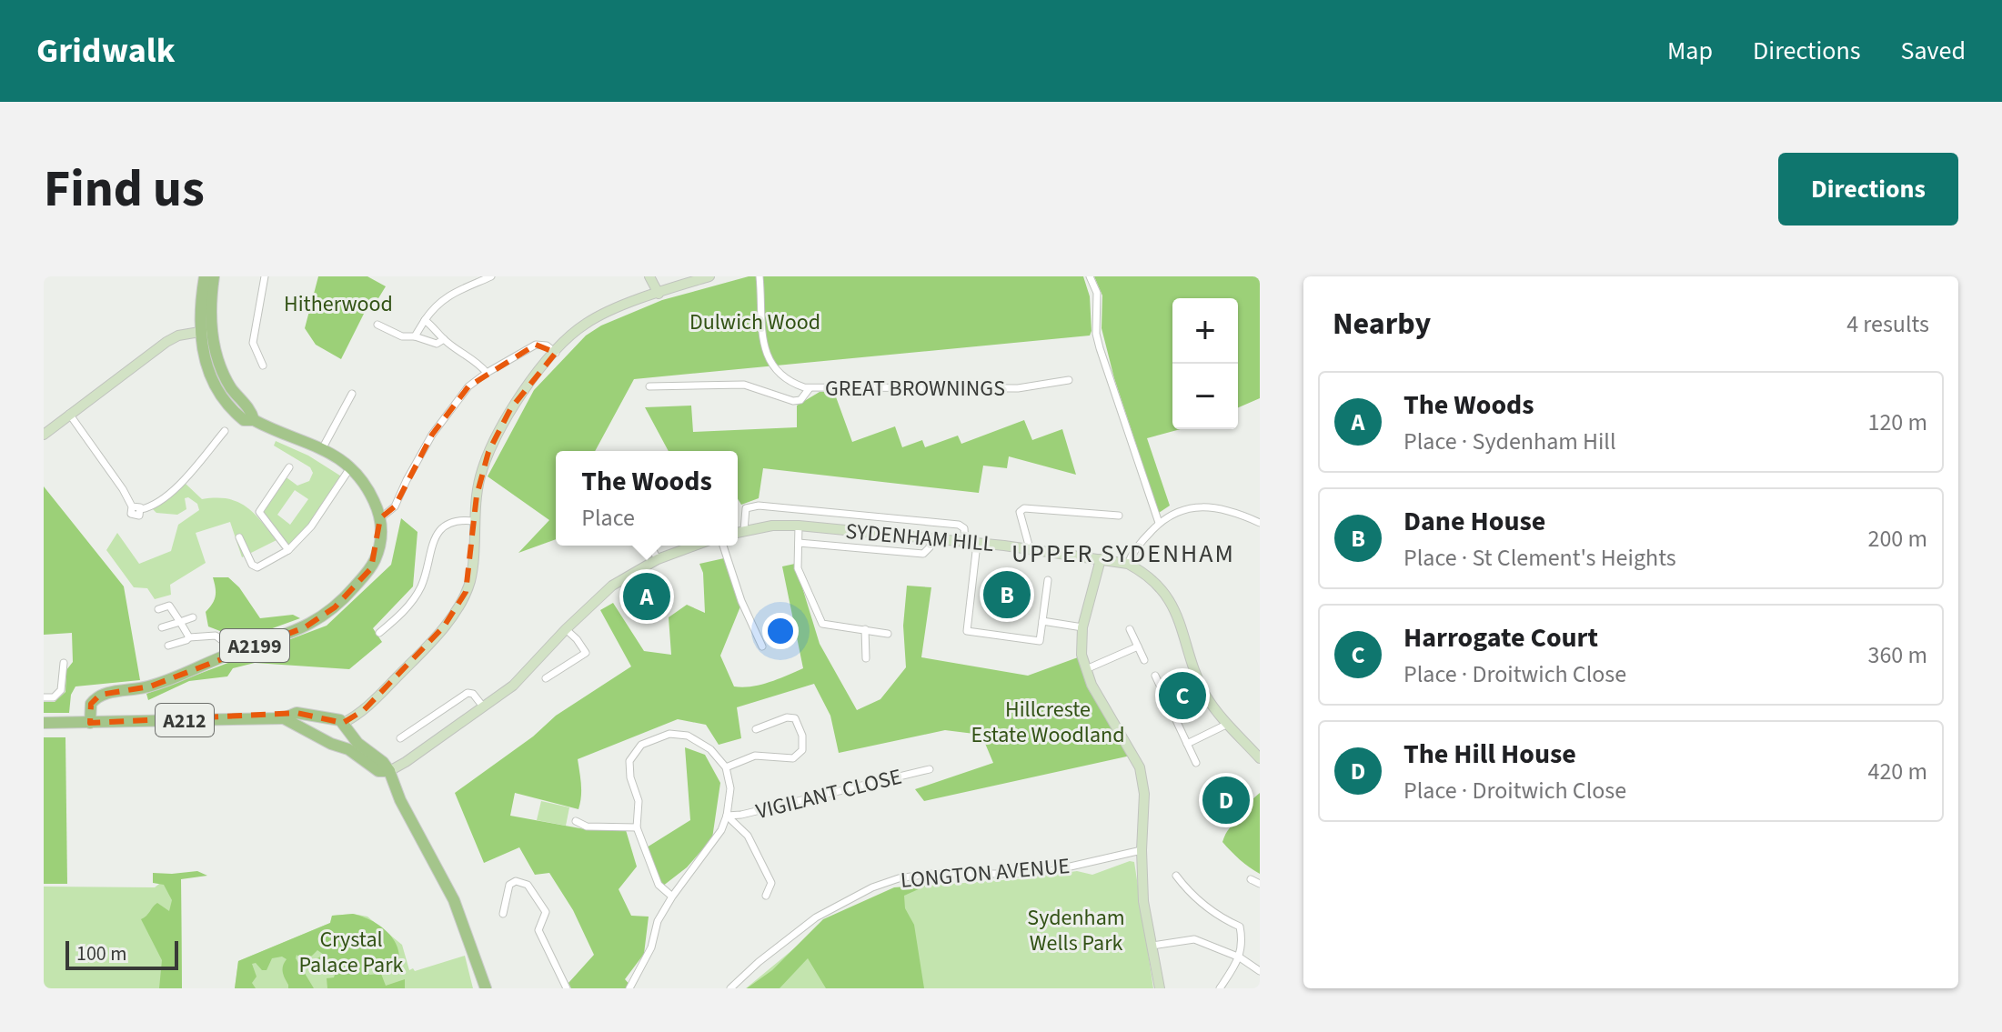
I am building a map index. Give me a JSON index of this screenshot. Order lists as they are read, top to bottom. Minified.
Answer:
{"streets":{"main road":["A2199","A212"],"street":["GREAT BROWNINGS","SYDENHAM HILL","VIGILANT CLOSE","LONGTON AVENUE"]},"crossings":[["A2199","A212"]],"districts":["UPPER SYDENHAM"],"parks":["Hitherwood","Dulwich Wood","Hillcreste Estate Woodland","Sydenham Wells Park","Crystal Palace Park"],"scale_bar":"100 m","page":{"header":"Gridwalk","nav":["Map","Directions","Saved"],"buttons":"Directions","title":"Find us","heading":["Nearby","4 results"],"map_buttons":["+","−"],"list":[{"mark":"A","name":"The Woods","note":"Place · Sydenham Hill","value":"120 m"},{"mark":"B","name":"Dane House","note":"Place · St Clement's Heights","value":"200 m"},{"mark":"C","name":"Harrogate Court","note":"Place · Droitwich Close","value":"360 m"},{"mark":"D","name":"The Hill House","note":"Place · Droitwich Close","value":"420 m"}],"popup":["The Woods","Place"],"pins":["B","A","C","D"],"scale":"100 m"}}
